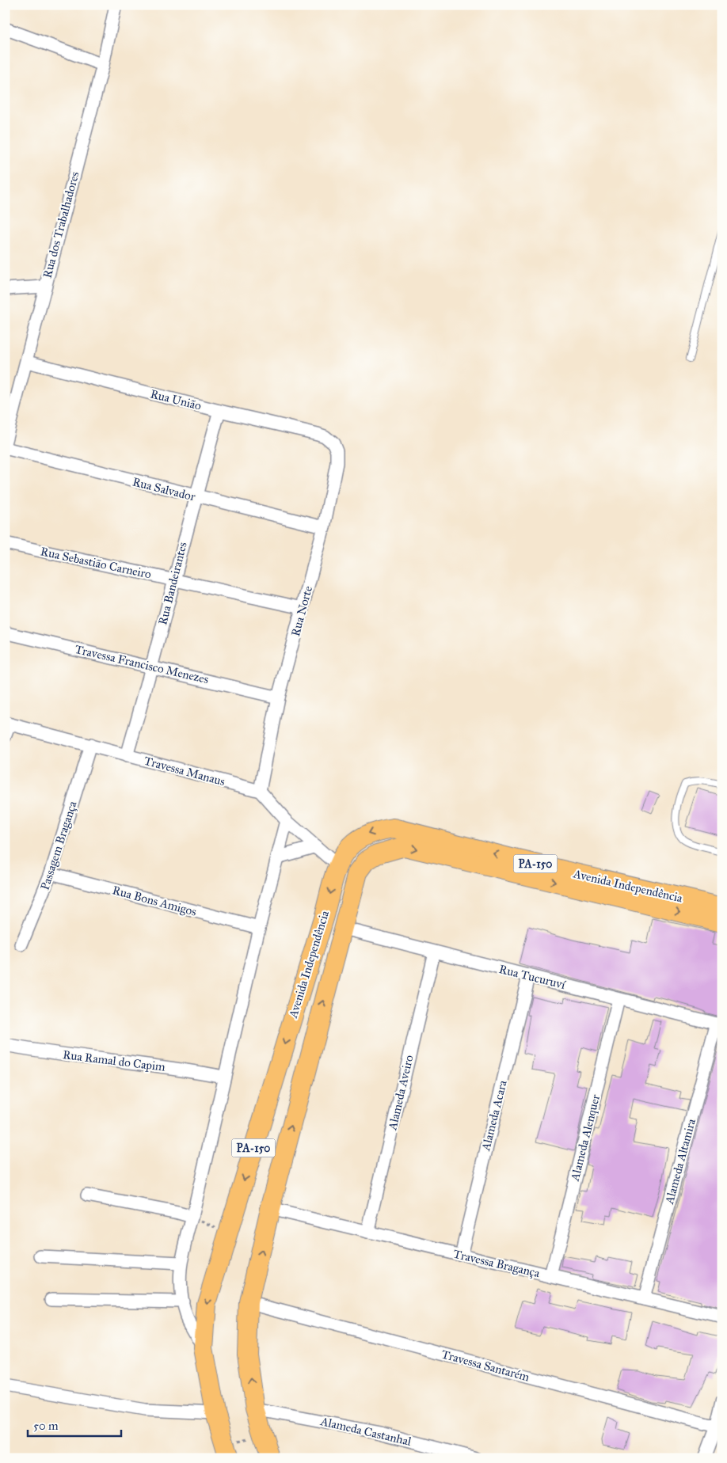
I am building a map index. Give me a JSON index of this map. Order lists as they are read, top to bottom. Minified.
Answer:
{"streets":{"main road":["PA-150","Avenida Independência"],"street":["Rua dos Trabalhadores","Rua União","Rua Salvador","Rua Sebastião Carneiro","Rua Bandeirantes","Rua Norte","Travessa Francisco Menezes","Travessa Manaus","Passagem Bragança","Rua Bons Amigos","Rua Tucuruví","Rua Ramal do Capim","Alameda Aveiro","Alameda Acara","Alameda Alenquer","Alameda Altamira","Travessa Bragança","Travessa Santarém","Alameda Castanhal"]},"crossings":[["Rua dos Trabalhadores","Rua União"],["Rua União","Rua Bandeirantes"],["Rua União","Rua Norte"],["Rua Salvador","Rua Bandeirantes"],["Rua Salvador","Rua Norte"],["Rua Sebastião Carneiro","Rua Bandeirantes"],["Rua Sebastião Carneiro","Rua Norte"],["Rua Bandeirantes","Travessa Francisco Menezes"],["Rua Bandeirantes","Travessa Manaus"],["Rua Norte","Travessa Francisco Menezes"],["Rua Norte","Travessa Manaus"],["Travessa Manaus","Passagem Bragança"],["Passagem Bragança","Rua Bons Amigos"],["Avenida Independência","Rua Tucuruví"],["Avenida Independência","Travessa Bragança"],["Avenida Independência","Travessa Santarém"],["Avenida Independência","Alameda Castanhal"],["Rua Tucuruví","Alameda Aveiro"],["Rua Tucuruví","Alameda Acara"],["Rua Tucuruví","Alameda Alenquer"],["Rua Tucuruví","Alameda Altamira"],["Alameda Aveiro","Travessa Bragança"],["Alameda Acara","Travessa Bragança"],["Alameda Alenquer","Travessa Bragança"],["Alameda Altamira","Travessa Bragança"]],"scale_bar":"50 m"}
